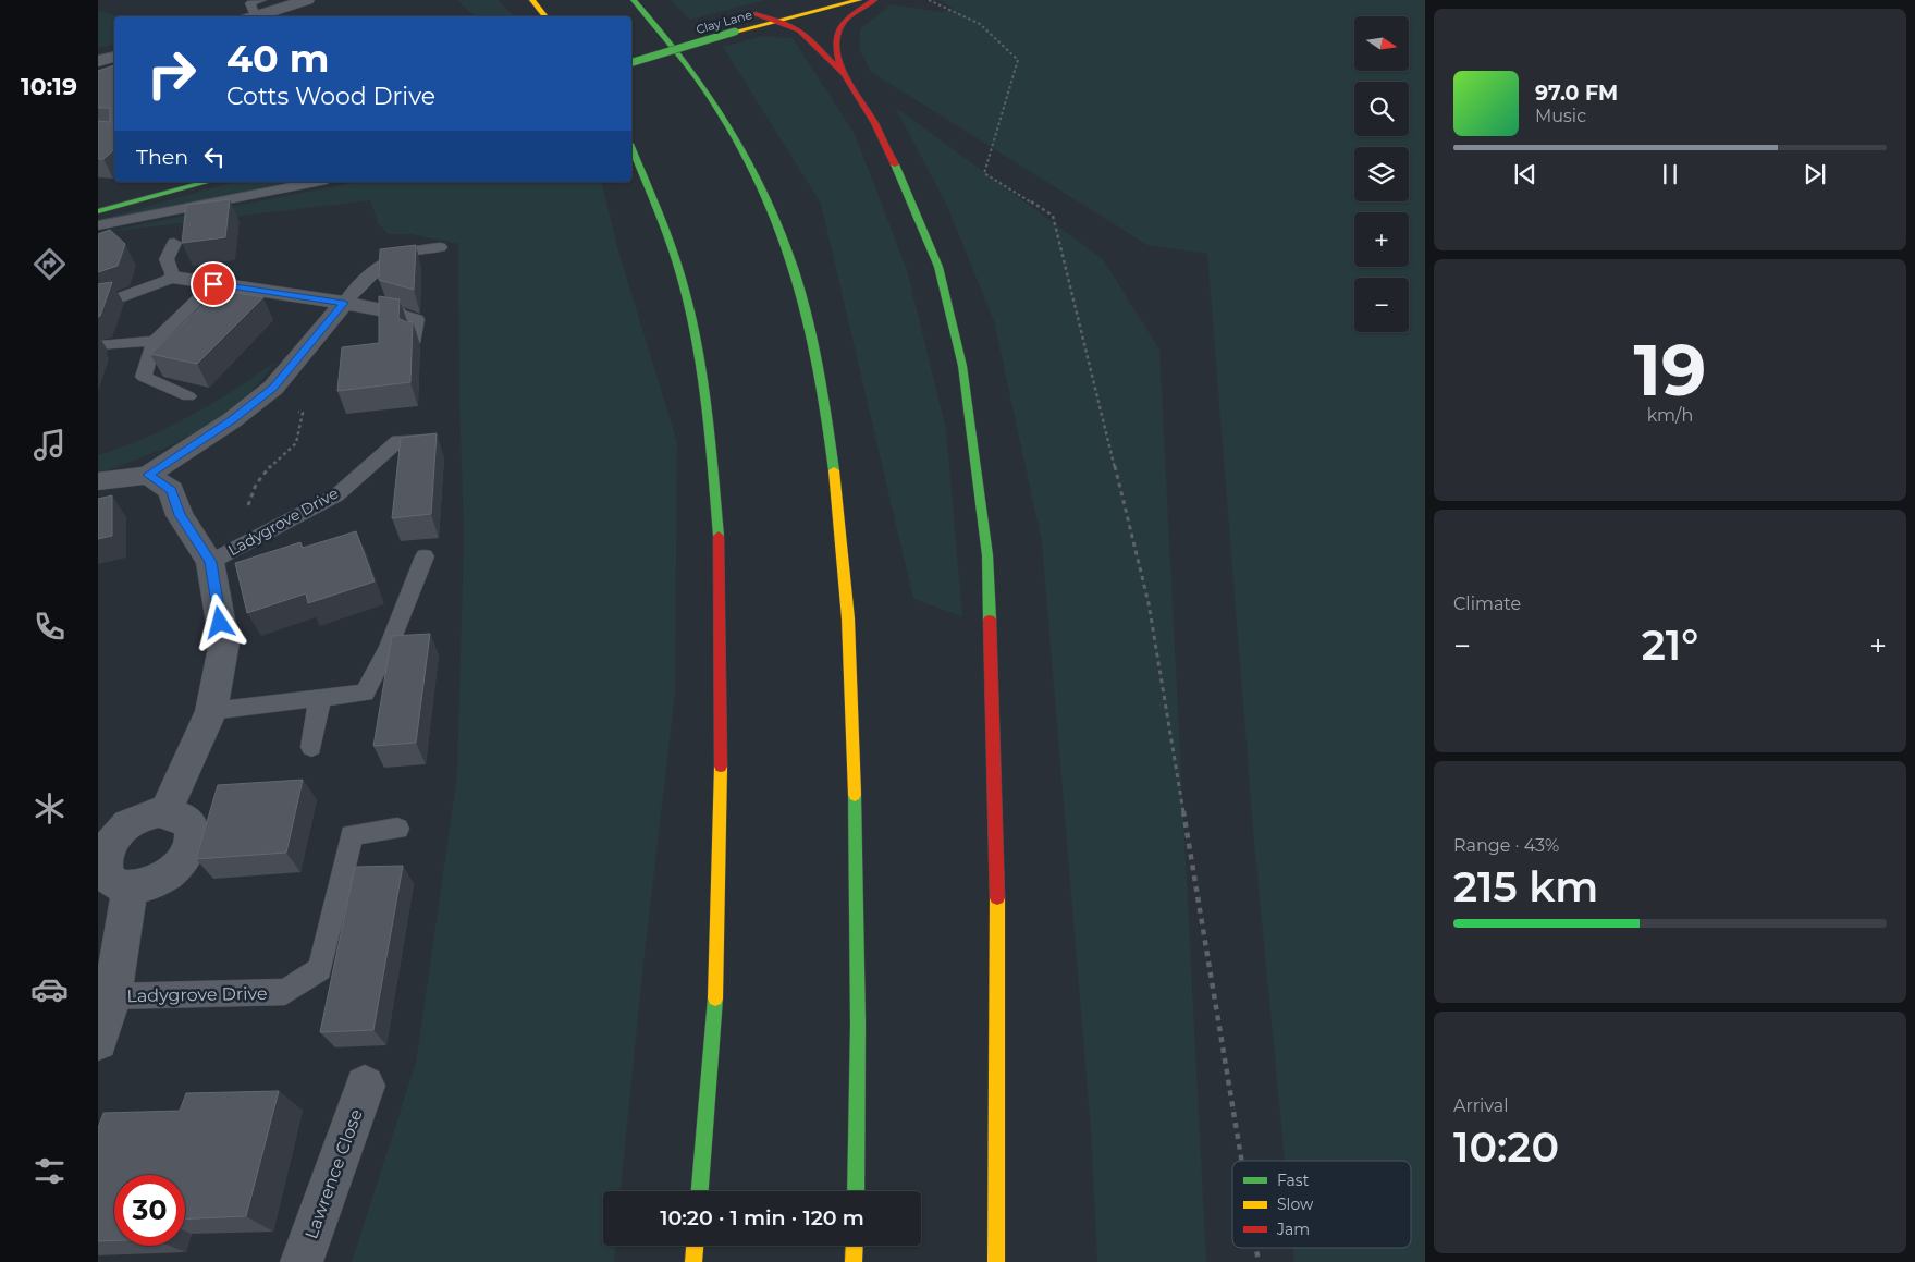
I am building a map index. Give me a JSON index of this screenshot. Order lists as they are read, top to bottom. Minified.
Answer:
{"streets":{"main road":["Clay Lane"],"street":["Ladygrove Drive","Lawrence Close"]},"legend":["Fast","Slow","Jam"],"north":"right","page":{"tabs":"10:19","map_buttons":["+","−"],"turn":["40 m","Cotts Wood Drive"],"song":["97.0 FM","Music"],"then":"Then","tile":[["19","km/h"],"Climate",["Range · 43%","215 km"],["Arrival","10:20"]],"heat":["−","21°","+"],"limit":"30","trip":"10:20 · 1 min · 120 m"}}
